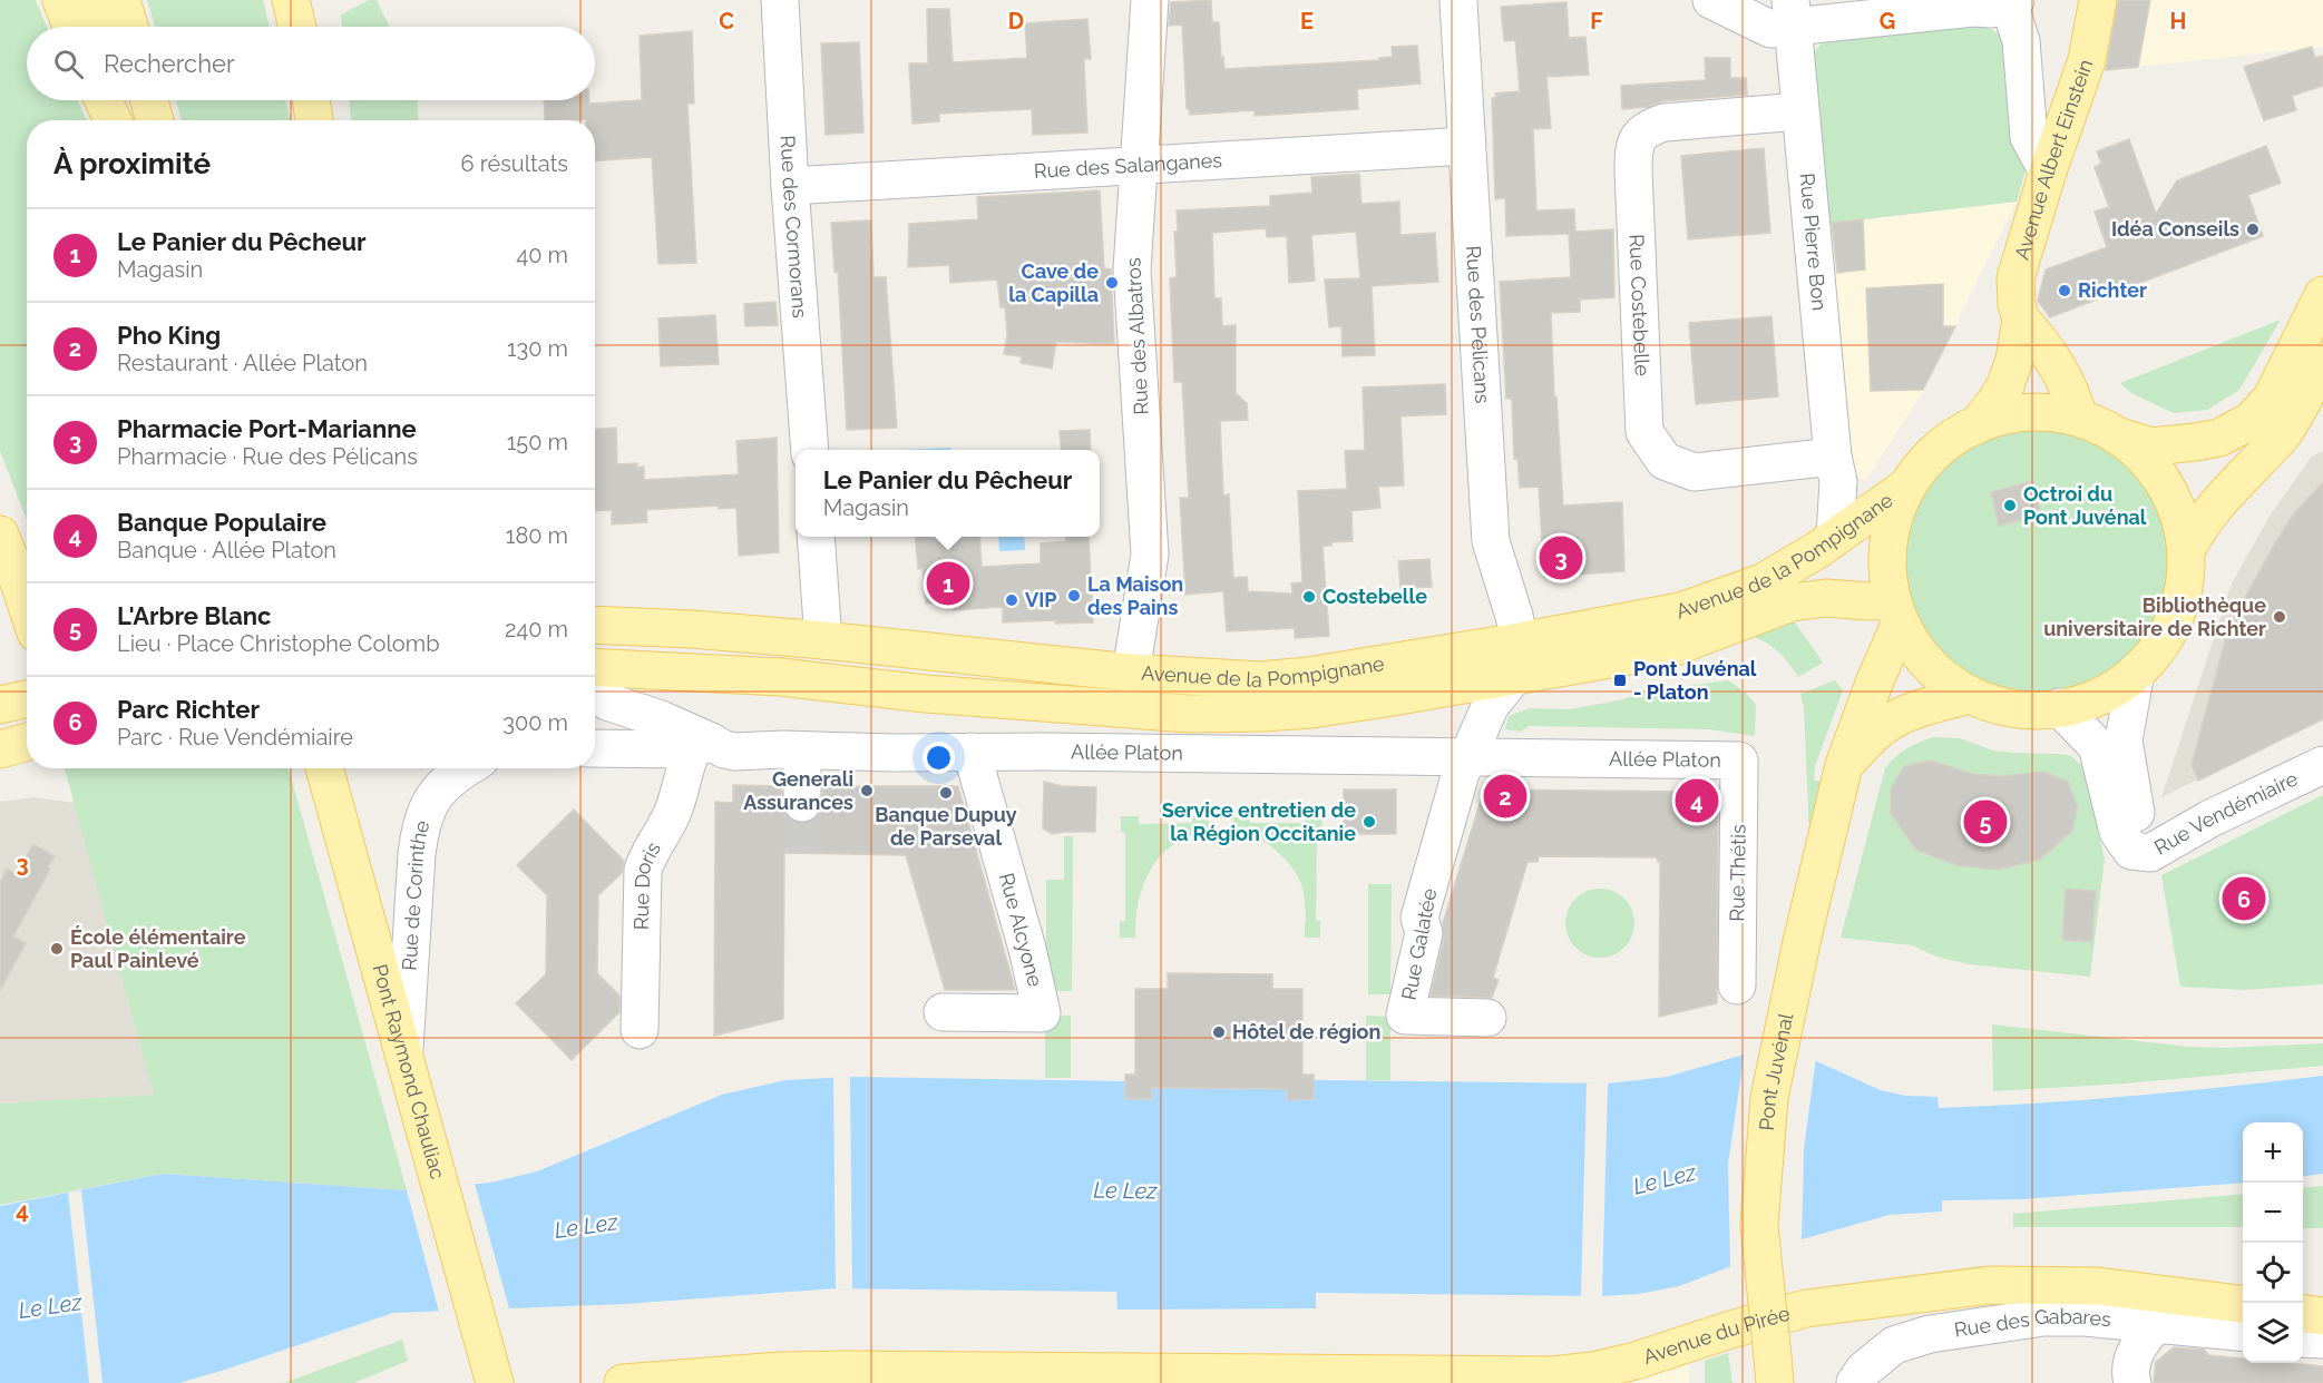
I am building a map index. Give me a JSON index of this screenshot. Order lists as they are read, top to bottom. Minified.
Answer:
{"streets":{"main road":["Avenue Albert Einstein","Avenue de la Pompignane","Pont Raymond Chauliac","Pont Juvénal","Avenue du Pirée"],"street":["Rue des Salanganes","Rue des Cormorans","Rue Pierre Bon","Rue Costebelle","Rue des Pélicans","Rue des Albatros","Allée Platon","Rue Vendémiaire","Rue Thétis","Rue Doris","Rue de Corinthe","Rue Alcyone","Rue Galatée","Rue des Gabares"]},"crossings":[["Rue des Salanganes","Rue des Cormorans"],["Rue des Salanganes","Rue des Pélicans"],["Rue des Salanganes","Rue des Albatros"],["Rue Pierre Bon","Rue Costebelle"],["Rue Pierre Bon","Avenue de la Pompignane"],["Rue des Pélicans","Avenue de la Pompignane"],["Rue des Albatros","Avenue de la Pompignane"],["Avenue de la Pompignane","Pont Juvénal"],["Allée Platon","Rue Thétis"],["Allée Platon","Rue Alcyone"],["Allée Platon","Rue Galatée"],["Rue de Corinthe","Pont Raymond Chauliac"]],"water":["Le Lez"],"places":{"other":["Idéa Conseils","Cave de la Capilla","Richter","Octroi du Pont Juvénal","La Maison des Pains","Costebelle","VIP","Bibliothèque universitaire de Richter","Generali Assurances","Banque Dupuy de Parseval","Service entretien de la Région Occitanie","École élémentaire Paul Painlevé","Hôtel de région"],"transit":["Pont Juvénal - Platon"]},"page":{"search":"Rechercher","heading":["À proximité","6 résultats"],"list":[{"mark":"1","name":"Le Panier du Pêcheur","note":"Magasin","value":"40 m"},{"mark":"2","name":"Pho King","note":"Restaurant · Allée Platon","value":"130 m"},{"mark":"3","name":"Pharmacie Port-Marianne","note":"Pharmacie · Rue des Pélicans","value":"150 m"},{"mark":"4","name":"Banque Populaire","note":"Banque · Allée Platon","value":"180 m"},{"mark":"5","name":"L'Arbre Blanc","note":"Lieu · Place Christophe Colomb","value":"240 m"},{"mark":"6","name":"Parc Richter","note":"Parc · Rue Vendémiaire","value":"300 m"}],"popup":["Le Panier du Pêcheur","Magasin"],"pins":["3","1","2","4","5","6"],"map_buttons":["+","−"]},"grid":{"columns":["C","D","E","F","G","H"],"rows":["3","4"]}}
